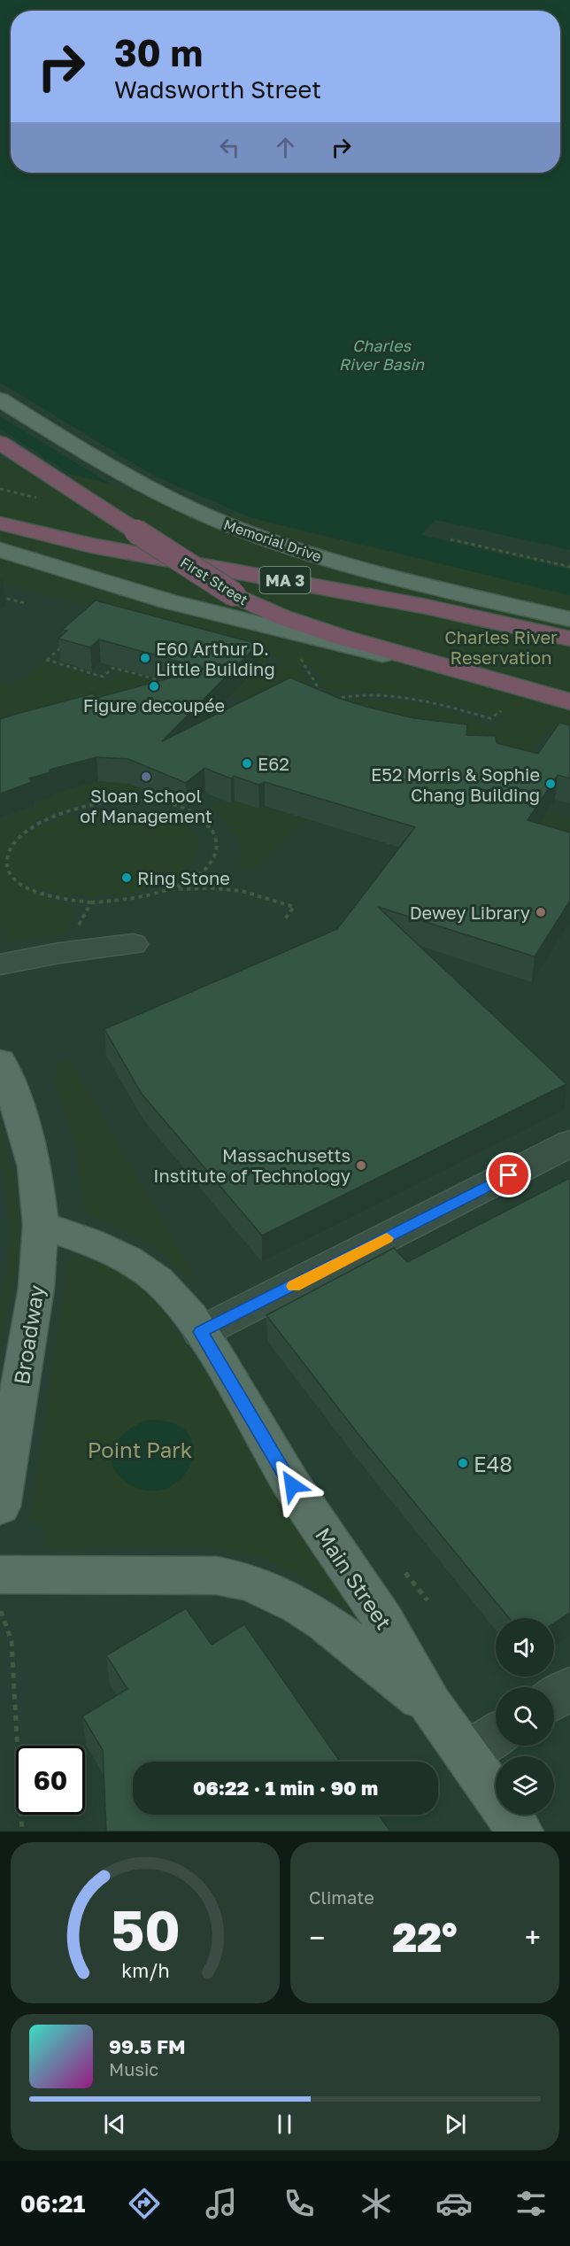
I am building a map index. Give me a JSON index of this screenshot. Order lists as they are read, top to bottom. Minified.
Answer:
{"streets":{"highway":["Memorial Drive","MA 3","First Street"],"main road":["Broadway","Main Street"]},"crossings":[["MA 3","First Street"],["Broadway","Main Street"]],"water":["Charles River Basin"],"parks":["Charles River Reservation","Point Park"],"places":["E60 Arthur D. Little Building","Figure decoupée","E62","Sloan School of Management","E52 Morris & Sophie Chang Building","Ring Stone","Dewey Library","Massachusetts Institute of Technology","E48"],"page":{"turn":["30 m","Wadsworth Street"],"limit":"60","trip":"06:22 · 1 min · 90 m","tile":"Climate","heat":["−","22°","+"],"song":["99.5 FM","Music"],"tabs":"06:21","gauge":["50","km/h"]}}
